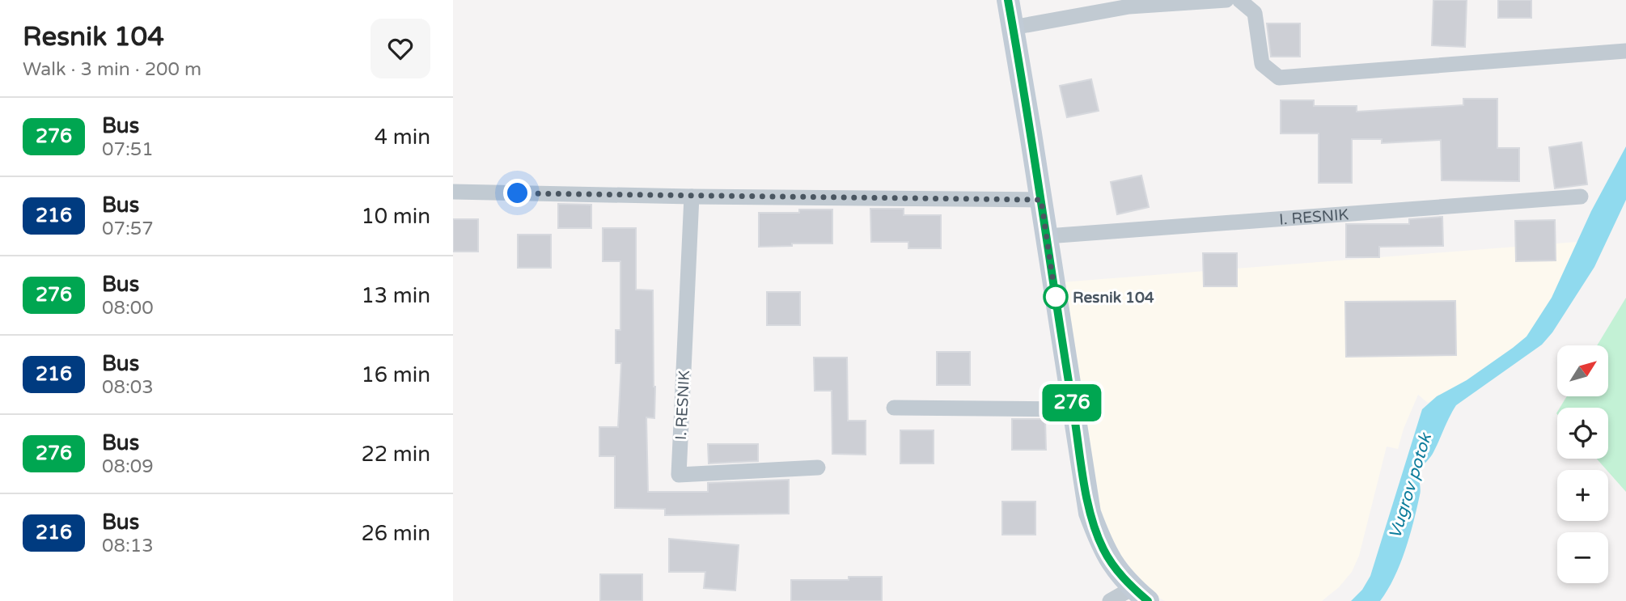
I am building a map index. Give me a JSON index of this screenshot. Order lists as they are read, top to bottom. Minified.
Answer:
{"streets":{"street":["I. RESNIK"]},"water":["Vugrov potok"],"places":["Resnik 104"],"lines":["bus line 276"],"north":"top right","page":{"heading":["Resnik 104","Walk · 3 min · 200 m"],"on_map":"276","list":[{"mark":"276","name":"Bus","note":"07:51","value":"4 min"},{"mark":"216","name":"Bus","note":"07:57","value":"10 min"},{"mark":"276","name":"Bus","note":"08:00","value":"13 min"},{"mark":"216","name":"Bus","note":"08:03","value":"16 min"},{"mark":"276","name":"Bus","note":"08:09","value":"22 min"},{"mark":"216","name":"Bus","note":"08:13","value":"26 min"}],"map_buttons":["+","−"]}}
